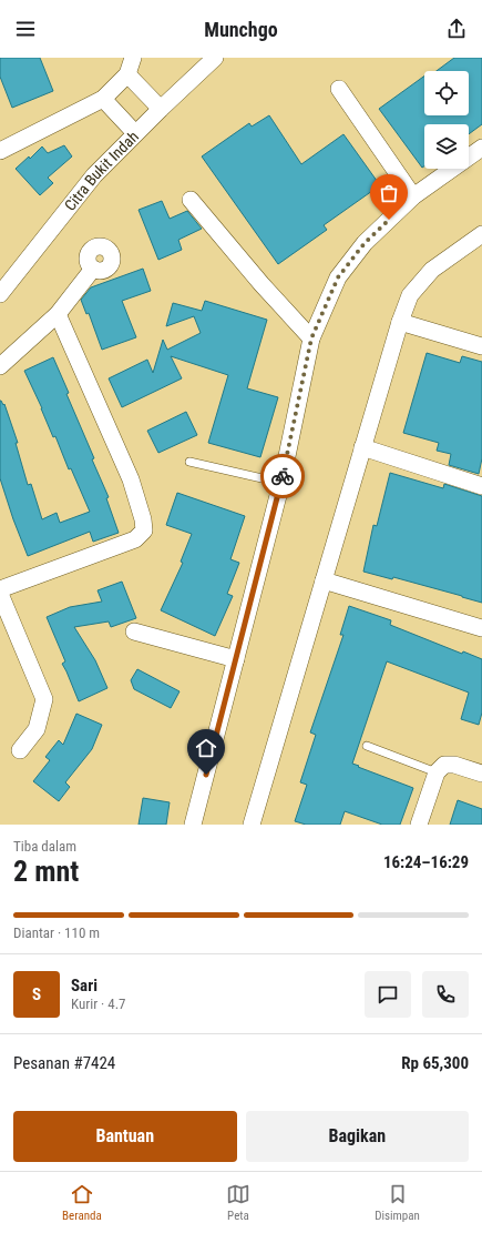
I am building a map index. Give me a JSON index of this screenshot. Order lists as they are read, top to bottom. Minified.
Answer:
{"streets":{"street":["Citra Bukit Indah"]},"page":{"header":"Munchgo","heading":["2 mnt","Tiba dalam","16:24–16:29"],"panel":["Sari","Kurir · 4.7","Pesanan #7424","Rp 65,300"],"bar":"Diantar · 110 m","round":"S","buttons":["Bantuan","Bagikan"],"tabs":["Beranda","Peta","Disimpan"]}}
